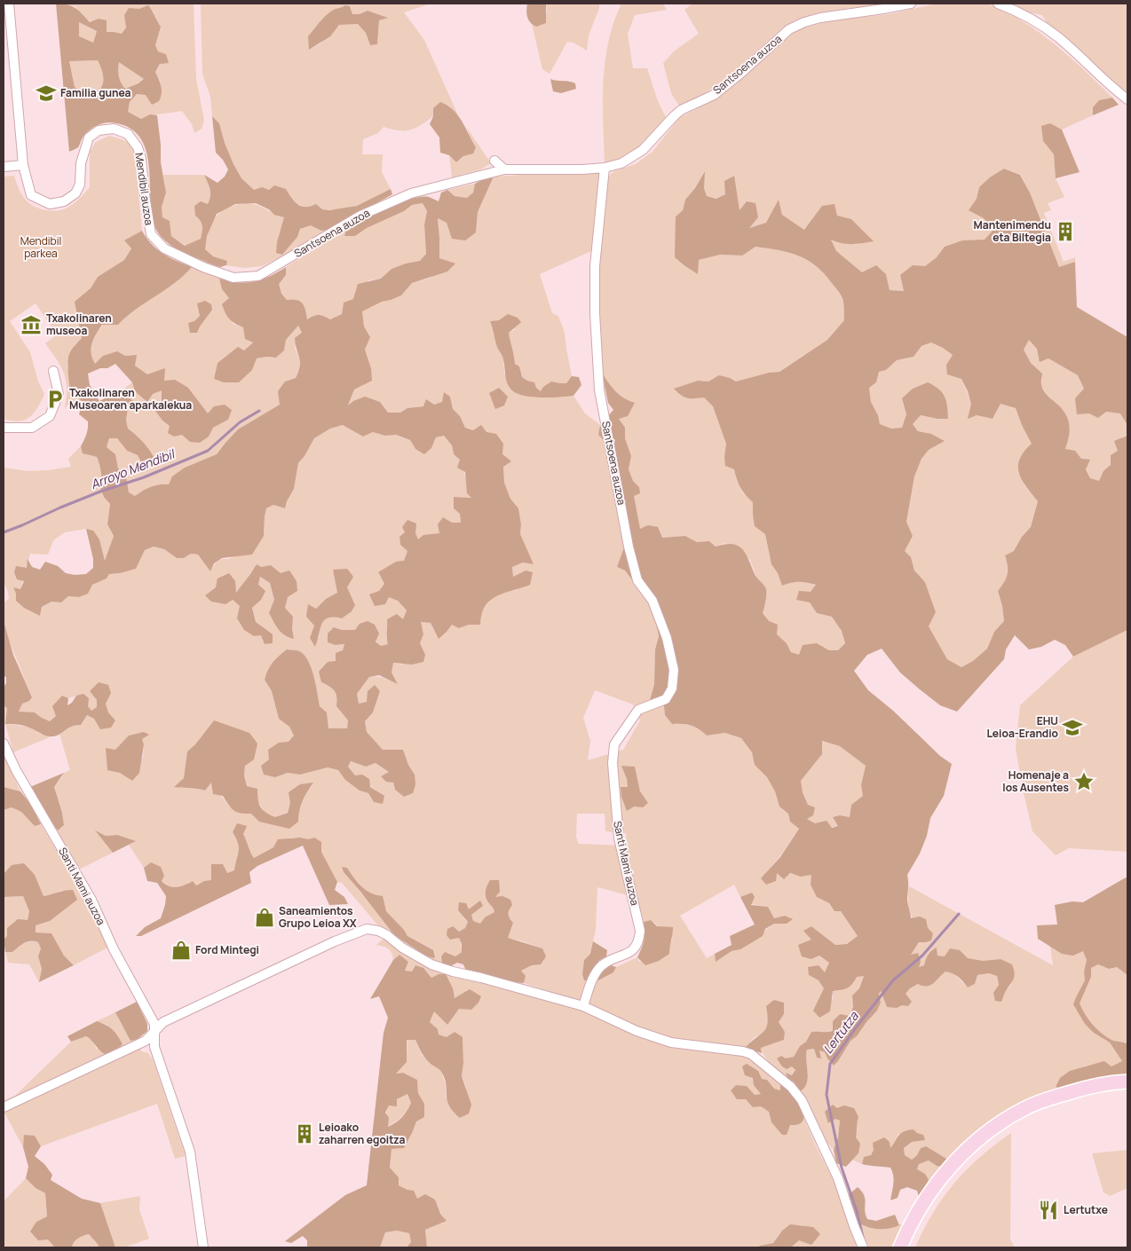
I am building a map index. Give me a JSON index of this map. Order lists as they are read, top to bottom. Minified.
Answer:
{"streets":{"street":["Santsoena auzoa","Mendibil auzoa","Santi Mami auzoa"]},"crossings":[["Santsoena auzoa","Mendibil auzoa"],["Santsoena auzoa","Santi Mami auzoa"]],"water":["Arroyo Mendibil","Lertutza"],"parks":["Mendibil parkea"],"places":{"school or university":["Familia gunea","EHU Leioa-Erandio"],"building":["Mantenimendu eta Biltegia","Leioako zaharren egoitza"],"museum":["Txakolinaren museoa"],"parking":["Txakolinaren Museoaren aparkalekua"],"place":["Homenaje a los Ausentes"],"shop":["Saneamientos Grupo Leioa XX","Ford Mintegi"],"restaurant":["Lertutxe"]}}
